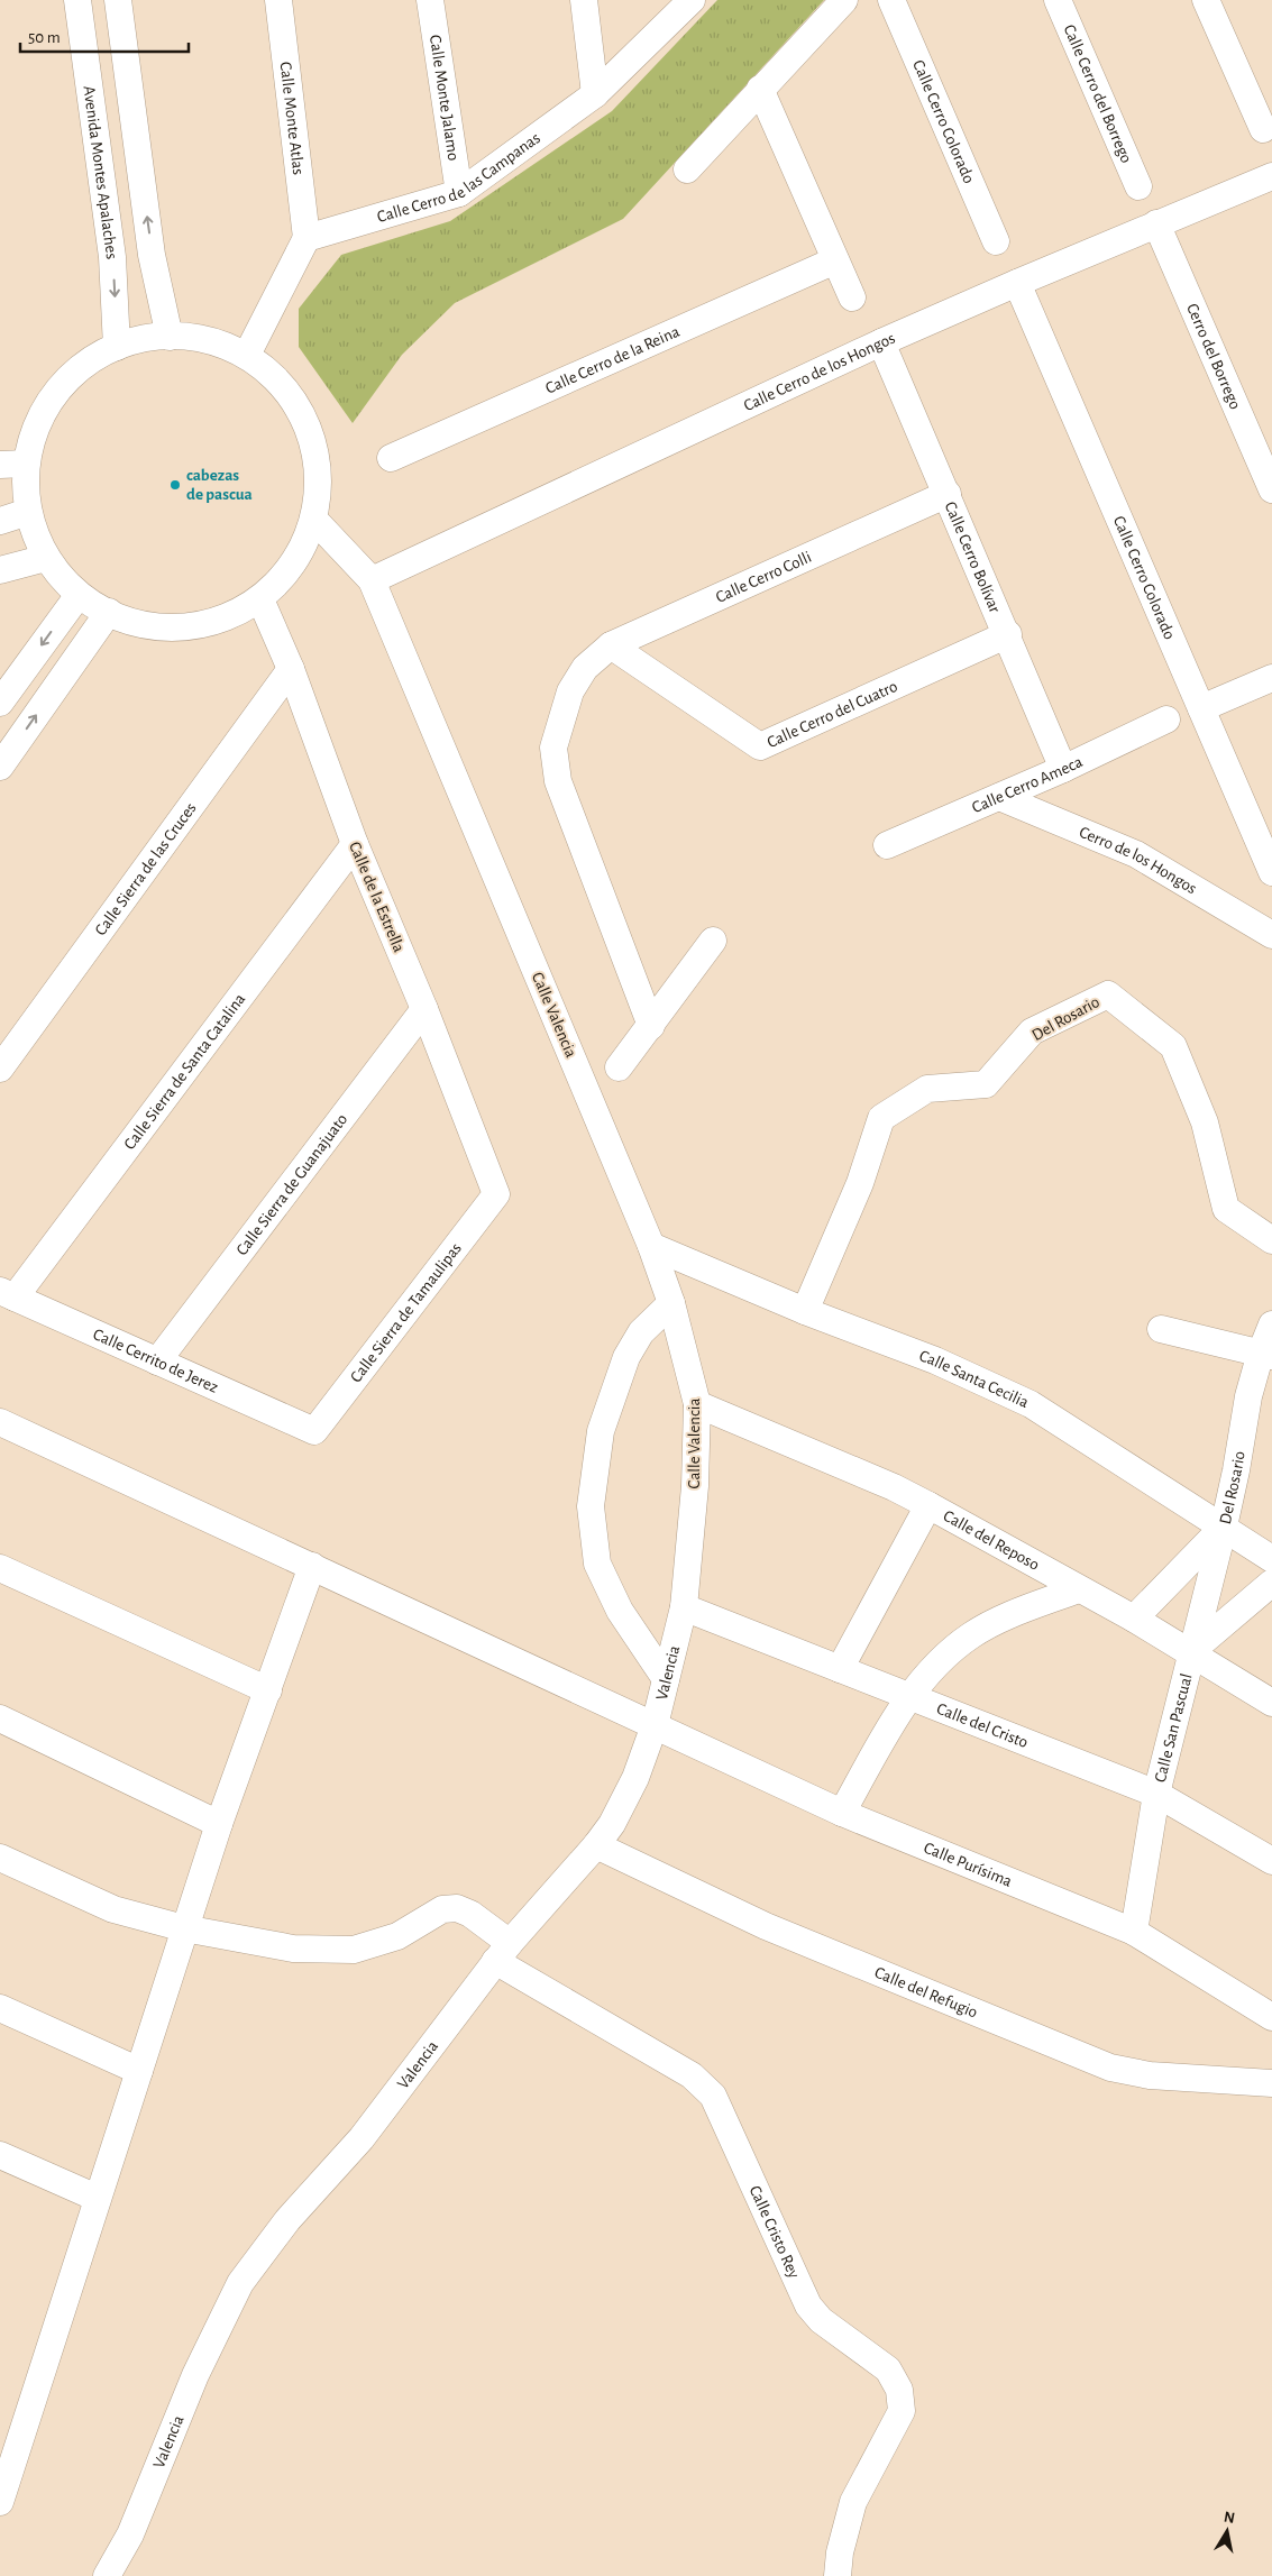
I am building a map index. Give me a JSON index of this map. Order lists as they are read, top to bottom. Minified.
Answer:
{"streets":{"street":["Calle Cerro del Borrego","Calle Monte Jalamo","Calle Monte Atlas","Calle Cerro Colorado","Avenida Montes Apalaches","Calle Cerro de las Campanas","Cerro del Borrego","Calle Cerro de la Reina","Calle Cerro de los Hongos","Calle Cerro Bolívar","Calle Cerro Colli","Calle Cerro del Cuatro","Calle Cerro Ameca","Cerro de los Hongos","Calle Sierra de las Cruces","Calle de la Estrella","Calle Valencia","Del Rosario","Calle Sierra de Santa Catalina","Calle Sierra de Guanajuato","Calle Sierra de Tamaulipas","Calle Cerrito de Jerez","Calle Santa Cecilia","Calle del Reposo","Valencia","Calle del Cristo","Calle San Pascual","Calle Purísima","Calle del Refugio","Calle Cristo Rey"]},"crossings":[["Calle Monte Jalamo","Calle Cerro de las Campanas"],["Calle Monte Atlas","Calle Cerro de las Campanas"],["Calle Cerro Colorado","Calle Cerro de los Hongos"],["Cerro del Borrego","Calle Cerro de los Hongos"],["Calle Cerro de los Hongos","Calle Cerro Bolívar"],["Calle Cerro de los Hongos","Calle Valencia"],["Calle Cerro Bolívar","Calle Cerro Colli"],["Calle Cerro Bolívar","Calle Cerro del Cuatro"],["Calle Cerro Bolívar","Calle Cerro Ameca"],["Calle Cerro Colli","Calle Cerro del Cuatro"],["Calle Cerro Ameca","Cerro de los Hongos"],["Calle Sierra de las Cruces","Calle de la Estrella"],["Calle de la Estrella","Calle Sierra de Santa Catalina"],["Calle de la Estrella","Calle Sierra de Guanajuato"],["Calle de la Estrella","Calle Sierra de Tamaulipas"],["Calle Valencia","Calle Santa Cecilia"],["Calle Valencia","Calle del Reposo"],["Calle Valencia","Valencia"],["Del Rosario","Calle Santa Cecilia"],["Del Rosario","Calle del Reposo"],["Del Rosario","Calle San Pascual"],["Calle Sierra de Santa Catalina","Calle Cerrito de Jerez"],["Calle Sierra de Guanajuato","Calle Cerrito de Jerez"],["Calle Sierra de Tamaulipas","Calle Cerrito de Jerez"],["Calle Santa Cecilia","Calle San Pascual"],["Calle del Reposo","Calle San Pascual"],["Valencia","Calle del Cristo"],["Valencia","Calle Purísima"],["Valencia","Calle del Refugio"],["Valencia","Calle Cristo Rey"],["Calle del Cristo","Calle San Pascual"],["Calle San Pascual","Calle Purísima"]],"places":["cabezas de pascua"],"scale_bar":"50 m","north":"top"}
